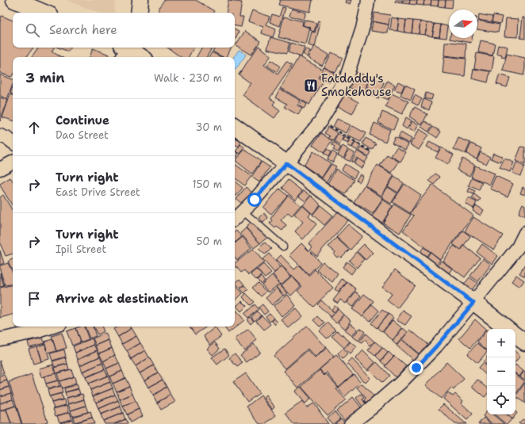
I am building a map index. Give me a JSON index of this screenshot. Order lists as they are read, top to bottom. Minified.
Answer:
{"places":{"restaurant":["Fatdaddy's Smokehouse"]},"north":"right","page":{"search":"Search here","heading":["3 min","Walk · 230 m"],"list":[["Continue","Dao Street","30 m"],["Turn right","East Drive Street","150 m"],["Turn right","Ipil Street","50 m"],"Arrive at destination"],"map_buttons":["+","−"]}}
